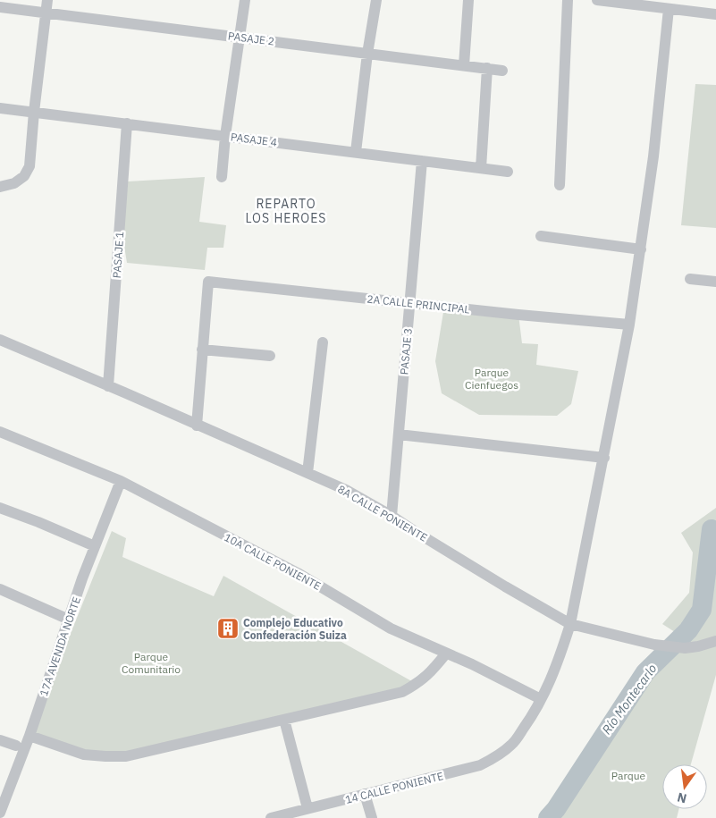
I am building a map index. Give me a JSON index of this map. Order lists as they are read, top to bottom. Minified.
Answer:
{"streets":{"street":["PASAJE 2","PASAJE 4","PASAJE 1","2A CALLE PRINCIPAL","PASAJE 3","8A CALLE PONIENTE","10A CALLE PONIENTE","17A AVENIDA NORTE","14 CALLE PONIENTE"]},"crossings":[["PASAJE 4","PASAJE 1"],["PASAJE 4","PASAJE 3"],["PASAJE 1","8A CALLE PONIENTE"],["2A CALLE PRINCIPAL","PASAJE 3"],["2A CALLE PRINCIPAL","14 CALLE PONIENTE"],["PASAJE 3","8A CALLE PONIENTE"],["8A CALLE PONIENTE","14 CALLE PONIENTE"],["10A CALLE PONIENTE","17A AVENIDA NORTE"],["10A CALLE PONIENTE","14 CALLE PONIENTE"]],"districts":["REPARTO LOS HEROES"],"water":["Río Montecarlo"],"parks":["Parque Cienfuegos","Parque Comunitario","Parque"],"places":{"building":["Complejo Educativo Confederación Suiza"]},"north":"bottom"}
